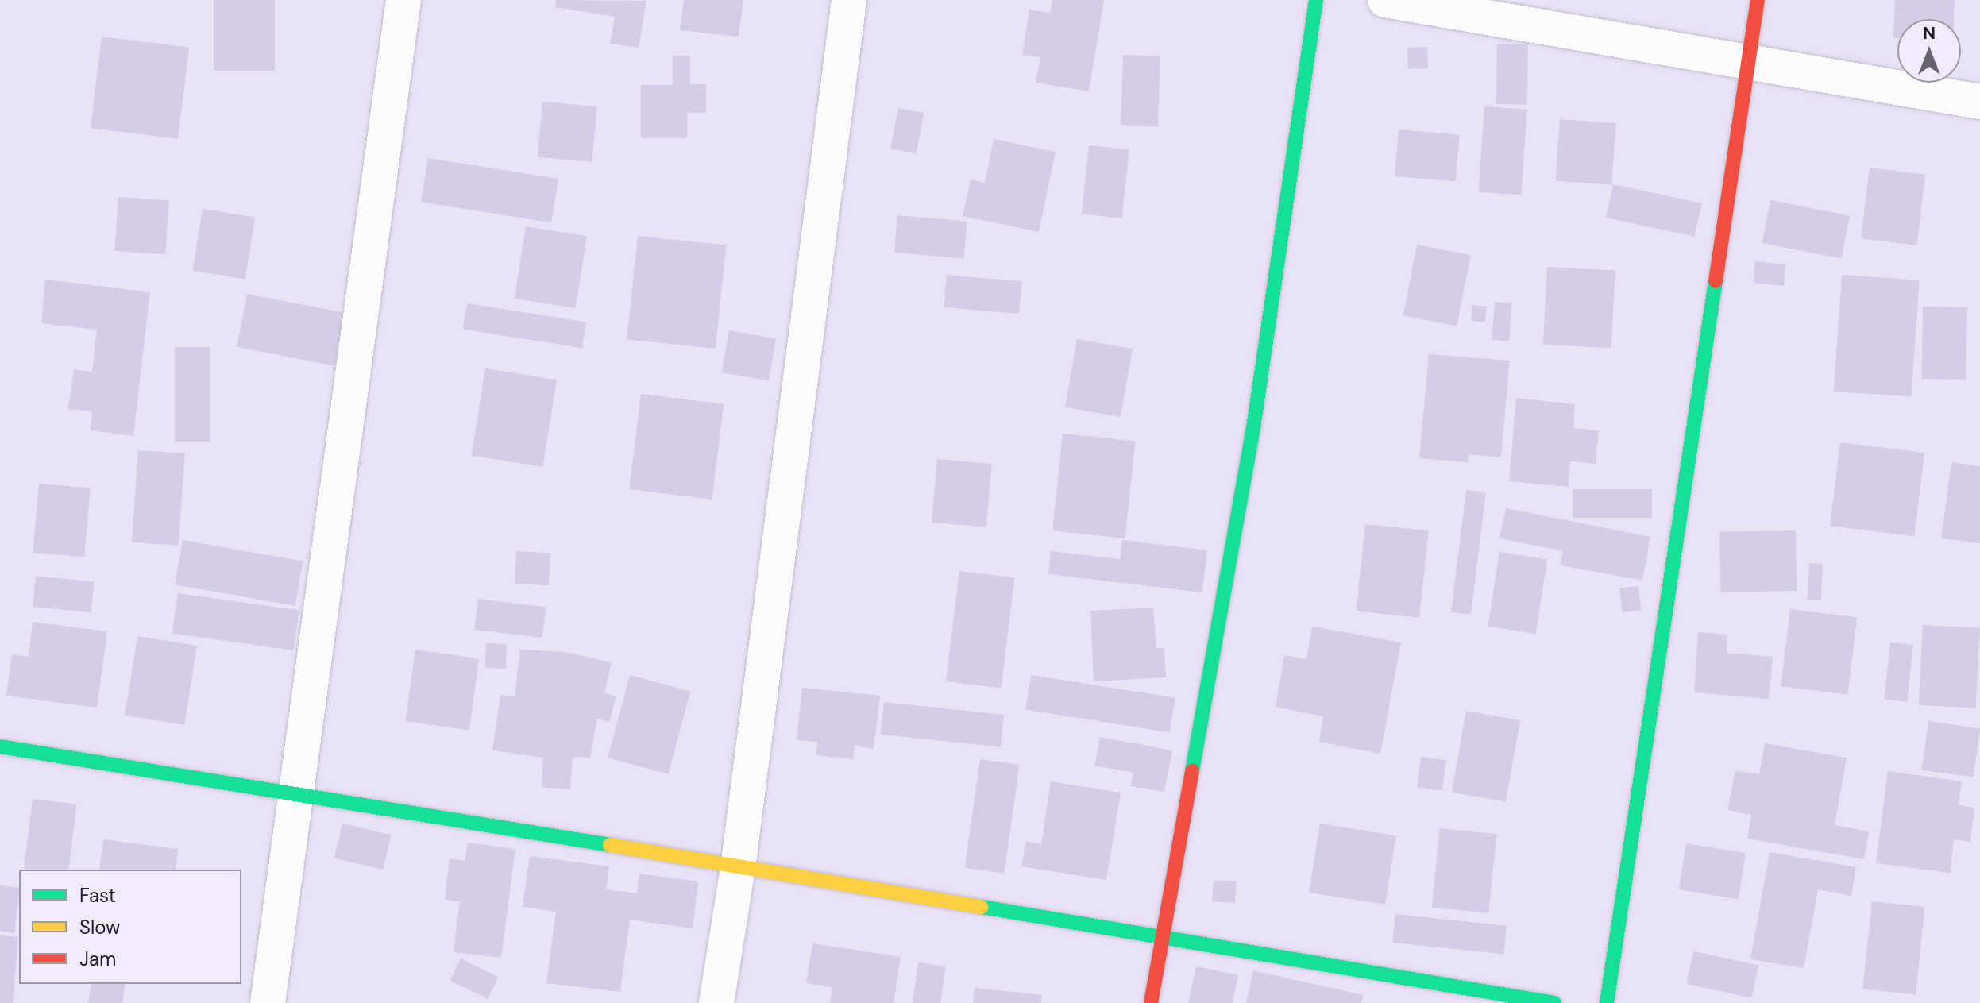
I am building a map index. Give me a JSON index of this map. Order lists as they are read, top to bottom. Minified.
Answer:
{"legend":["Fast","Slow","Jam"],"north":"top"}
